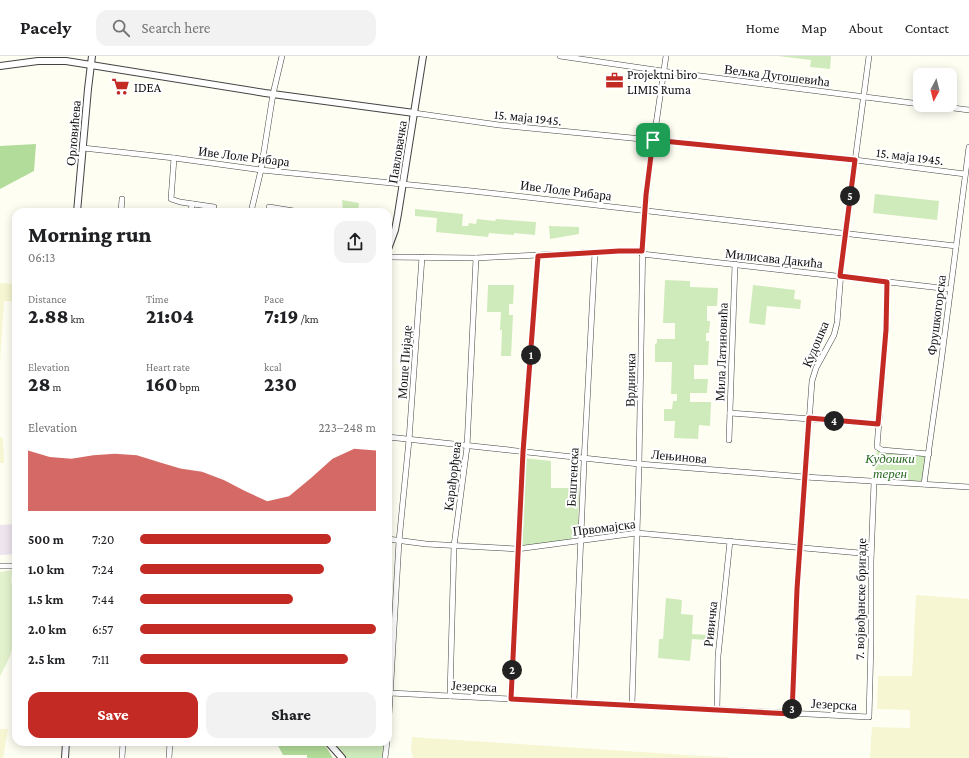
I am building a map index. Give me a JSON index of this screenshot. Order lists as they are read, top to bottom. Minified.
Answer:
{"streets":{"street":["Вељка Дугошевића","15. маја 1945.","Орловићева","Павловачка","Иве Лоле Рибара","Милисава Дакића","Фрушкогорска","Кудошка","Мила Латиновића","Моше Пијаде","Врдничка","Лењинова","Карађорђева","Баштенска","Првомајска","7. војвођанске бригаде","Ривичка","Језерска"]},"crossings":[["Вељка Дугошевића","Кудошка"],["Вељка Дугошевића","Врдничка"],["15. маја 1945.","Орловићева"],["15. маја 1945.","Павловачка"],["15. маја 1945.","Фрушкогорска"],["15. маја 1945.","Кудошка"],["15. маја 1945.","Врдничка"],["Орловићева","Иве Лоле Рибара"],["Павловачка","Иве Лоле Рибара"],["Иве Лоле Рибара","Фрушкогорска"],["Иве Лоле Рибара","Кудошка"],["Иве Лоле Рибара","Врдничка"],["Милисава Дакића","Фрушкогорска"],["Милисава Дакића","Кудошка"],["Милисава Дакића","Мила Латиновића"],["Милисава Дакића","Моше Пијаде"],["Милисава Дакића","Врдничка"],["Милисава Дакића","Карађорђева"],["Милисава Дакића","Баштенска"],["Фрушкогорска","Лењинова"],["Кудошка","Лењинова"],["Кудошка","Првомајска"],["Кудошка","Језерска"],["Моше Пијаде","Лењинова"],["Моше Пијаде","Првомајска"],["Врдничка","Лењинова"],["Врдничка","Првомајска"],["Врдничка","Језерска"],["Лењинова","Карађорђева"],["Лењинова","Баштенска"],["Лењинова","7. војвођанске бригаде"],["Карађорђева","Првомајска"],["Карађорђева","Језерска"],["Баштенска","Првомајска"],["Баштенска","Језерска"],["Првомајска","7. војвођанске бригаде"],["Првомајска","Ривичка"],["7. војвођанске бригаде","Језерска"],["Ривичка","Језерска"]],"parks":["Кудошки терен"],"places":{"office":["Projektni biro LIMIS Ruma"],"supermarket":["IDEA"]},"north":"bottom","page":{"header":"Pacely","search":"Search here","nav":["Home","Map","About","Contact"],"pins":["5","1","4","2","3"],"heading":["Morning run","06:13"],"stats":[["Distance","2.88 km"],["Time","21:04"],["Pace","7:19 /km"],["Elevation","28 m"],["Heart rate","160 bpm"],["kcal","230"]],"chart":["Elevation","223–248 m"],"list":[{"name":"500 m","note":"7:20"},{"name":"1.0 km","note":"7:24"},{"name":"1.5 km","note":"7:44"},{"name":"2.0 km","note":"6:57"},{"name":"2.5 km","note":"7:11"}],"buttons":["Save","Share"]}}
